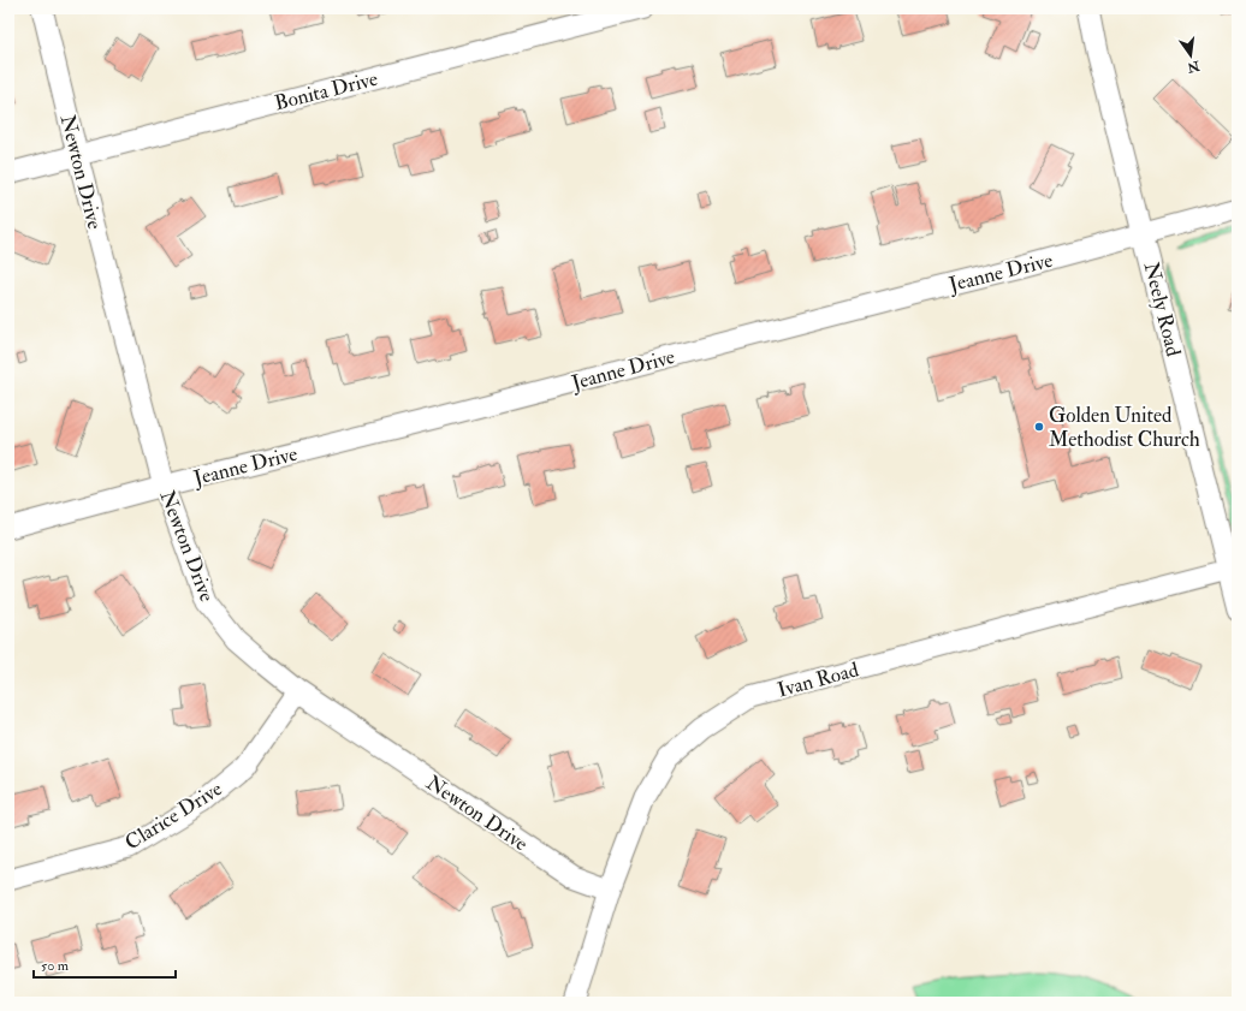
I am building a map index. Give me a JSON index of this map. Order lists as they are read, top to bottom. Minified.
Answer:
{"streets":{"street":["Bonita Drive","Newton Drive","Jeanne Drive","Neely Road","Ivan Road","Clarice Drive"]},"crossings":[["Bonita Drive","Newton Drive"],["Newton Drive","Jeanne Drive"],["Newton Drive","Ivan Road"],["Newton Drive","Clarice Drive"],["Jeanne Drive","Neely Road"],["Neely Road","Ivan Road"]],"places":["Golden United Methodist Church"],"scale_bar":"50 m","north":"bottom"}
